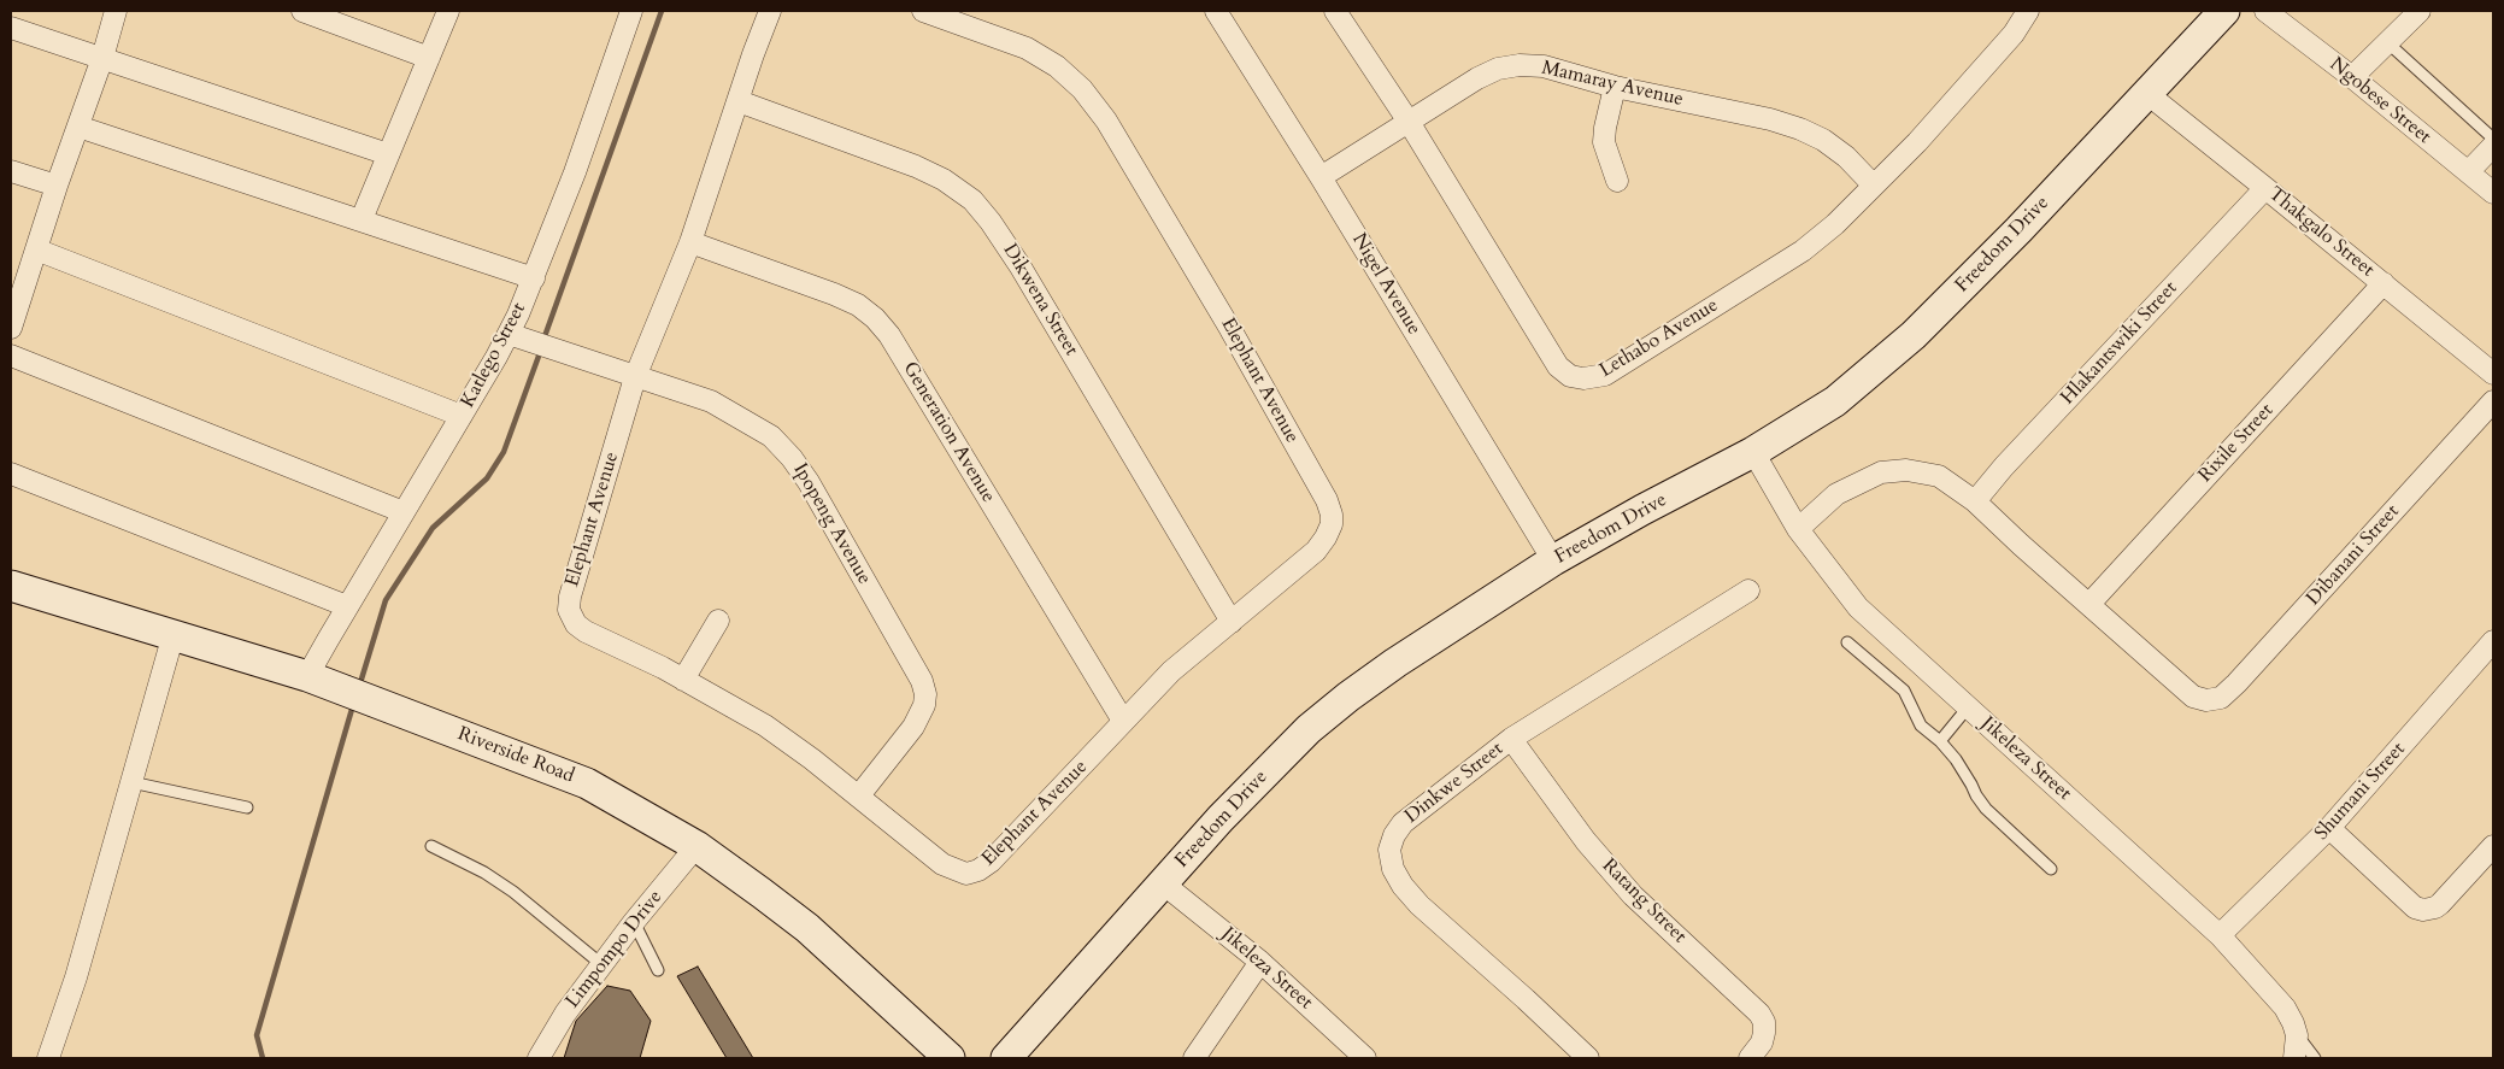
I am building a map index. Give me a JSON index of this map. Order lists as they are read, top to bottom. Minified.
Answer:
{"streets":{"street":["Mamaray Avenue","Ngobese Street","Thakgalo Street","Freedom Drive","Nigel Avenue","Dikwena Street","Lethabo Avenue","Hlakantswiki Street","Katlego Street","Elephant Avenue","Generation Avenue","Rixile Street","Ipopeng Avenue","Dibanani Street","Riverside Road","Jikeleza Street","Dinkwe Street","Shumani Street","Ratang Street","Limpompo Drive"]},"crossings":[["Mamaray Avenue","Nigel Avenue"],["Mamaray Avenue","Lethabo Avenue"],["Thakgalo Street","Freedom Drive"],["Thakgalo Street","Hlakantswiki Street"],["Thakgalo Street","Rixile Street"],["Freedom Drive","Nigel Avenue"],["Freedom Drive","Jikeleza Street"],["Dikwena Street","Elephant Avenue"],["Katlego Street","Ipopeng Avenue"],["Katlego Street","Riverside Road"],["Elephant Avenue","Generation Avenue"],["Elephant Avenue","Ipopeng Avenue"],["Rixile Street","Dibanani Street"],["Riverside Road","Limpompo Drive"],["Jikeleza Street","Shumani Street"],["Dinkwe Street","Ratang Street"]]}
